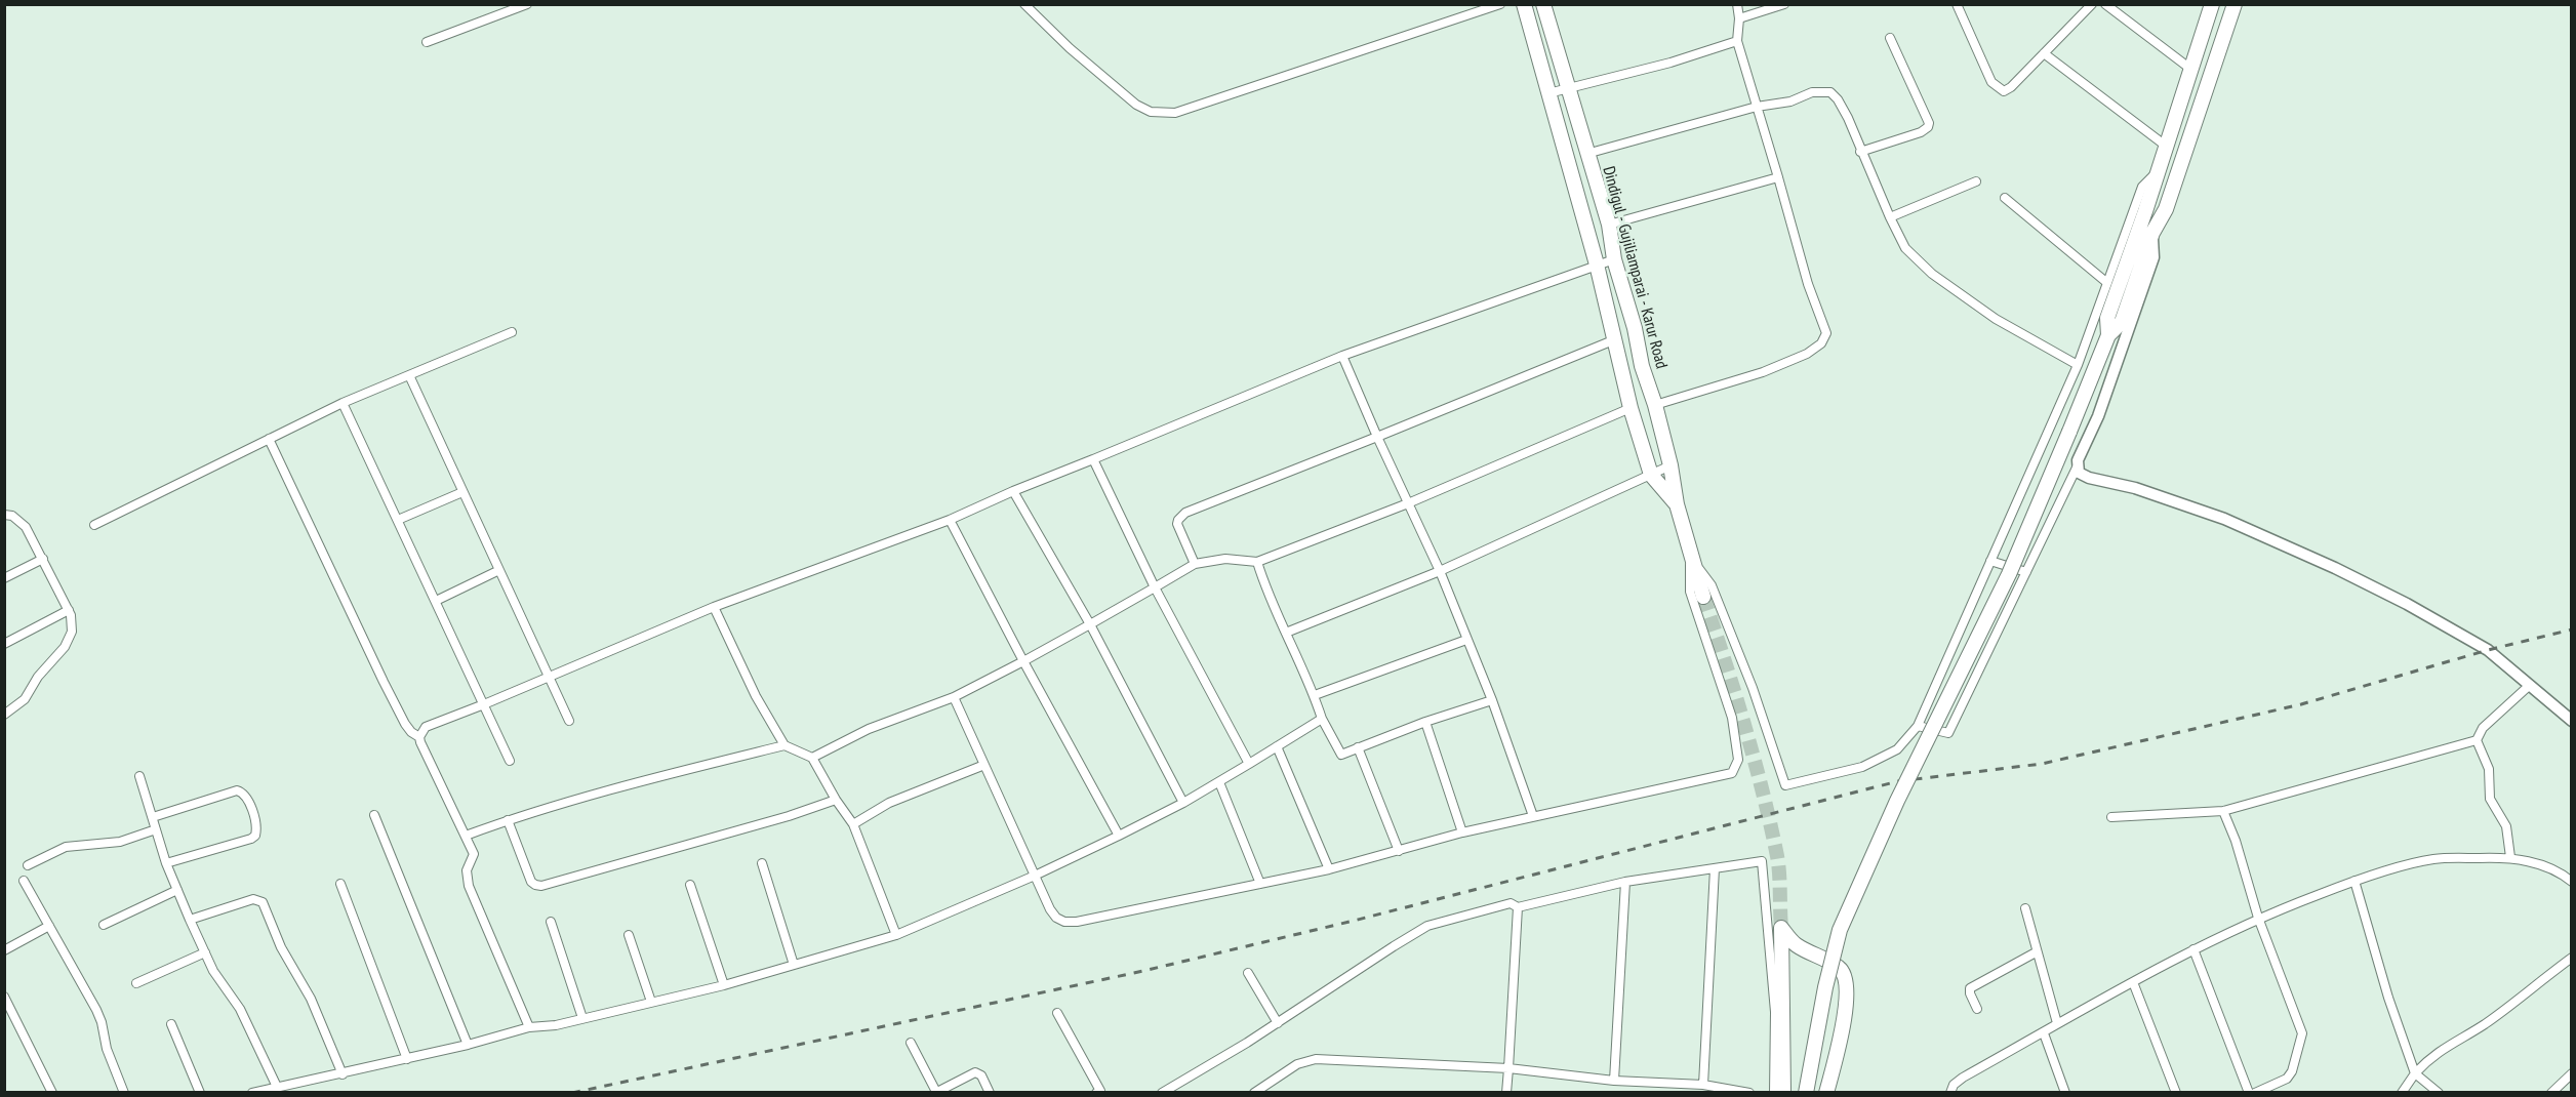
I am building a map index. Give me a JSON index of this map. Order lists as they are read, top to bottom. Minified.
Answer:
{"streets":{"main road":["Dindigul - Gujiliamparai - Karur Road"]}}
